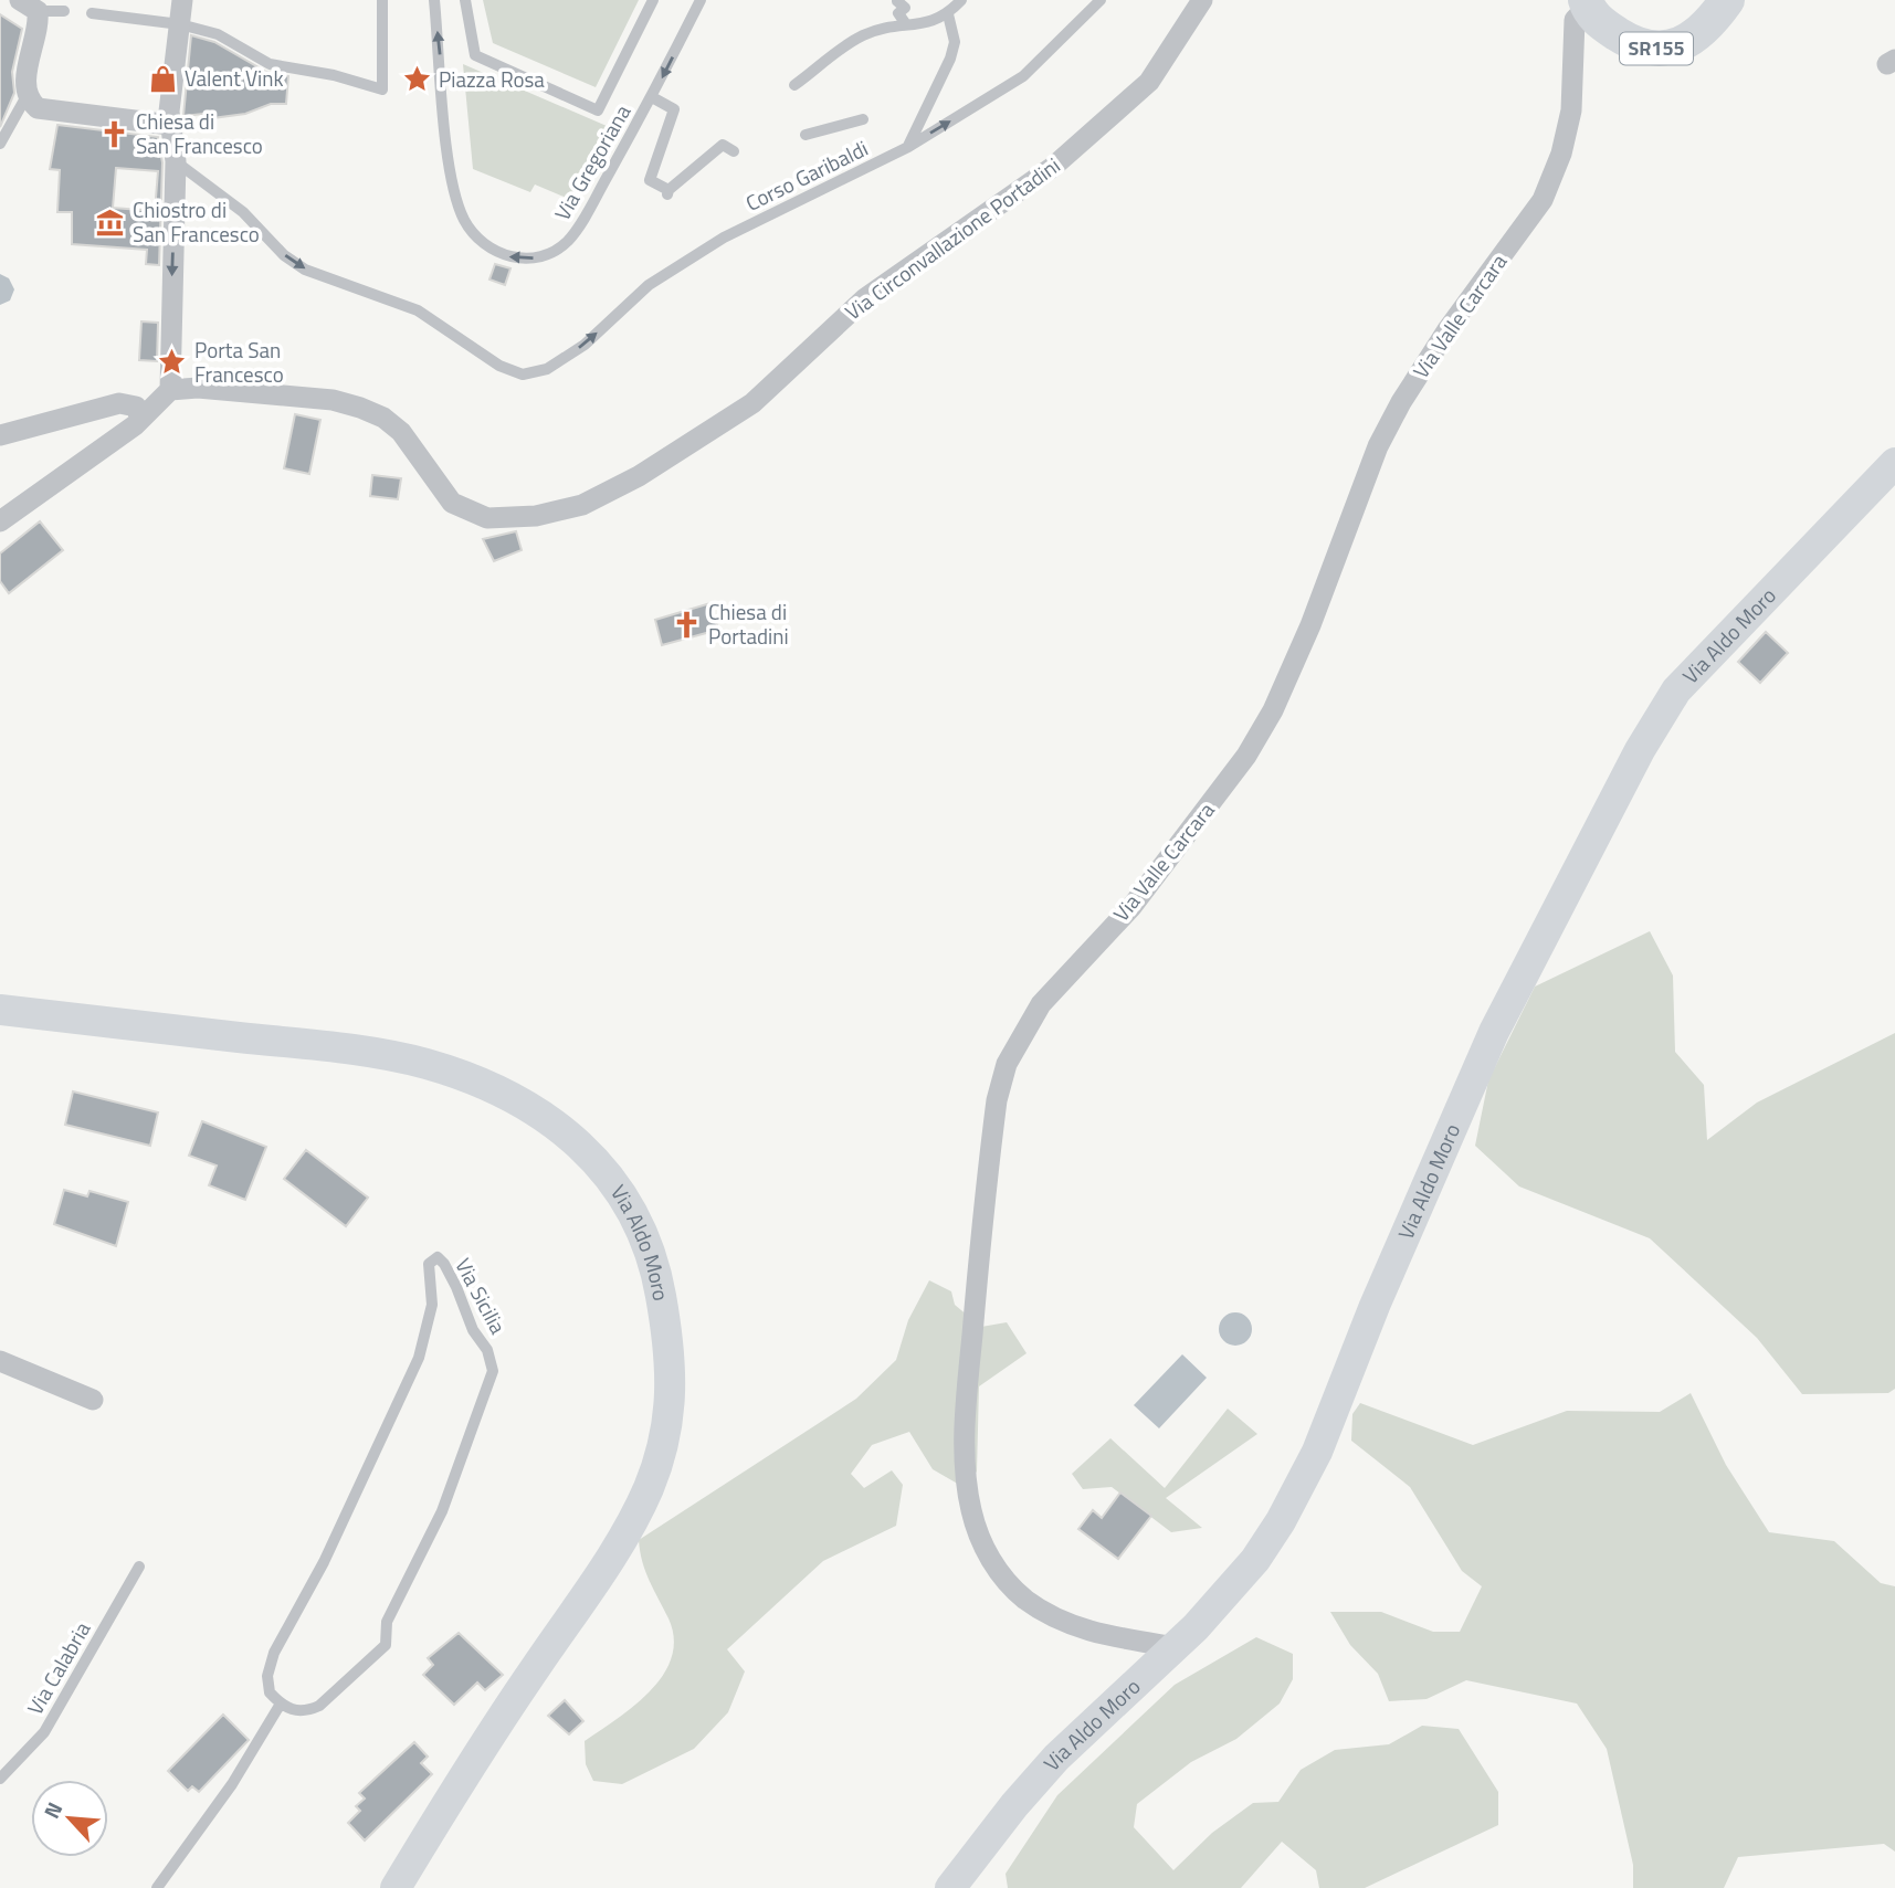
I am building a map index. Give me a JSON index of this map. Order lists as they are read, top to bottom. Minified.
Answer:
{"streets":{"main road":["SR155","Via Aldo Moro"],"street":["Via Circonvallazione Portadini","Via Valle Carcara"],"lane":["Via Gregoriana","Corso Garibaldi","Via Sicilia","Via Calabria"]},"crossings":[["SR155","Via Valle Carcara"],["Via Valle Carcara","Via Aldo Moro"]],"one_way":["Corso Garibaldi"],"places":{"shop":["Valent Vink"],"place":["Piazza Rosa","Porta San Francesco"],"church":["Chiesa di San Francesco","Chiesa di Portadini"],"museum":["Chiostro di San Francesco"]},"north":"top left"}
